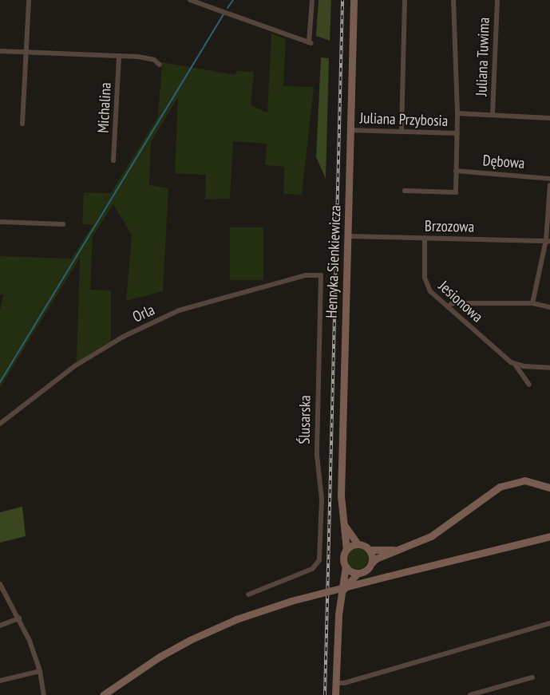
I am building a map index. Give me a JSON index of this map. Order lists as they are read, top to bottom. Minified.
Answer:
{"streets":{"main road":["Henryka Sienkiewicza"],"street":["Juliana Tuwima","Michalina","Juliana Przybosia","Dębowa","Brzozowa","Jesionowa","Orla","Ślusarska"]},"crossings":[["Juliana Przybosia","Henryka Sienkiewicza"],["Brzozowa","Henryka Sienkiewicza"],["Brzozowa","Jesionowa"],["Orla","Ślusarska"]]}
